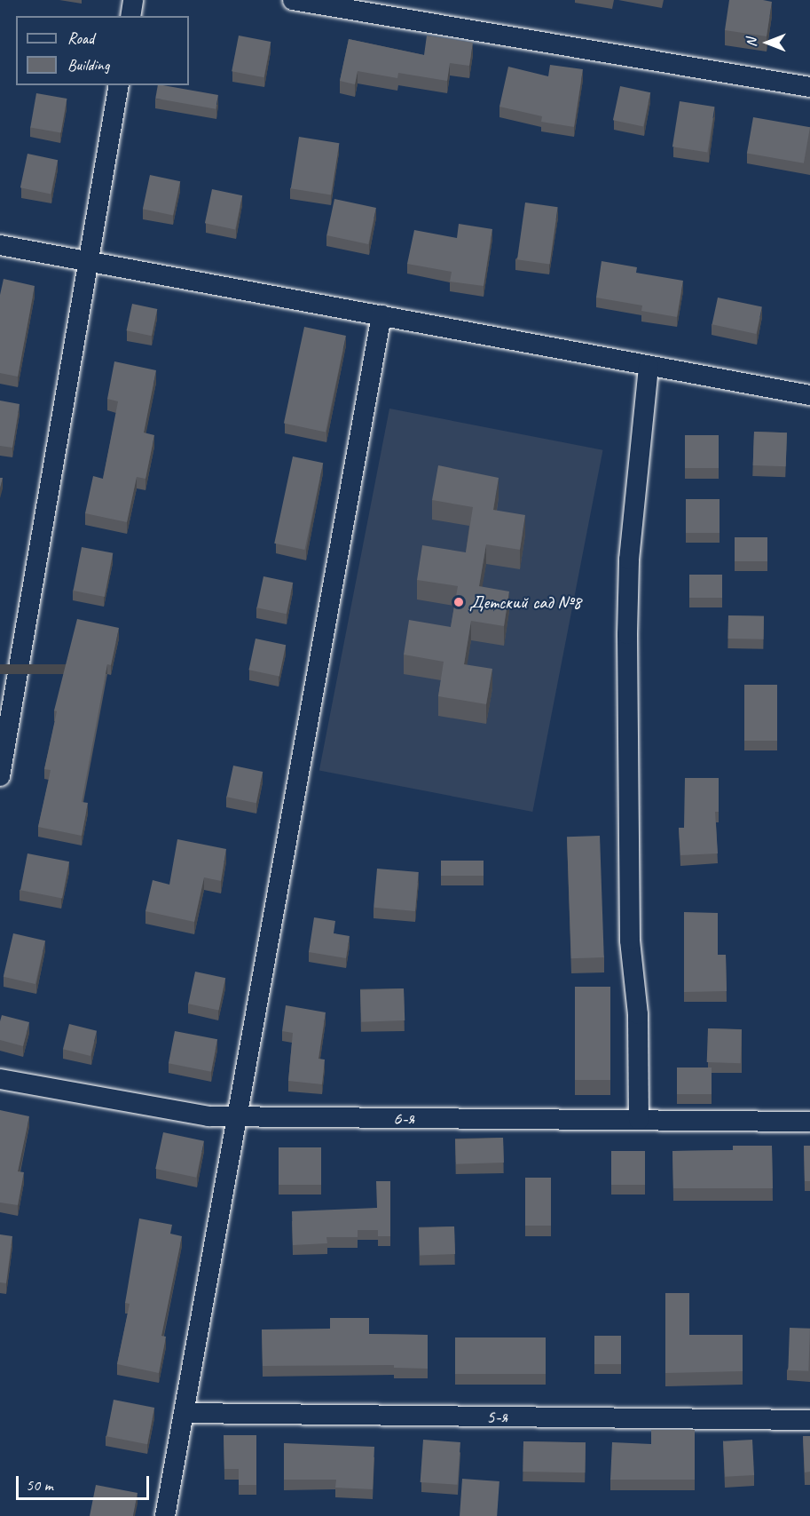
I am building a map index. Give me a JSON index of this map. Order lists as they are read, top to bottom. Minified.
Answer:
{"streets":{"street":["6-я","5-я"]},"places":["Детский сад №8"],"legend":["Road","Building"],"scale_bar":"50 m","north":"left"}
